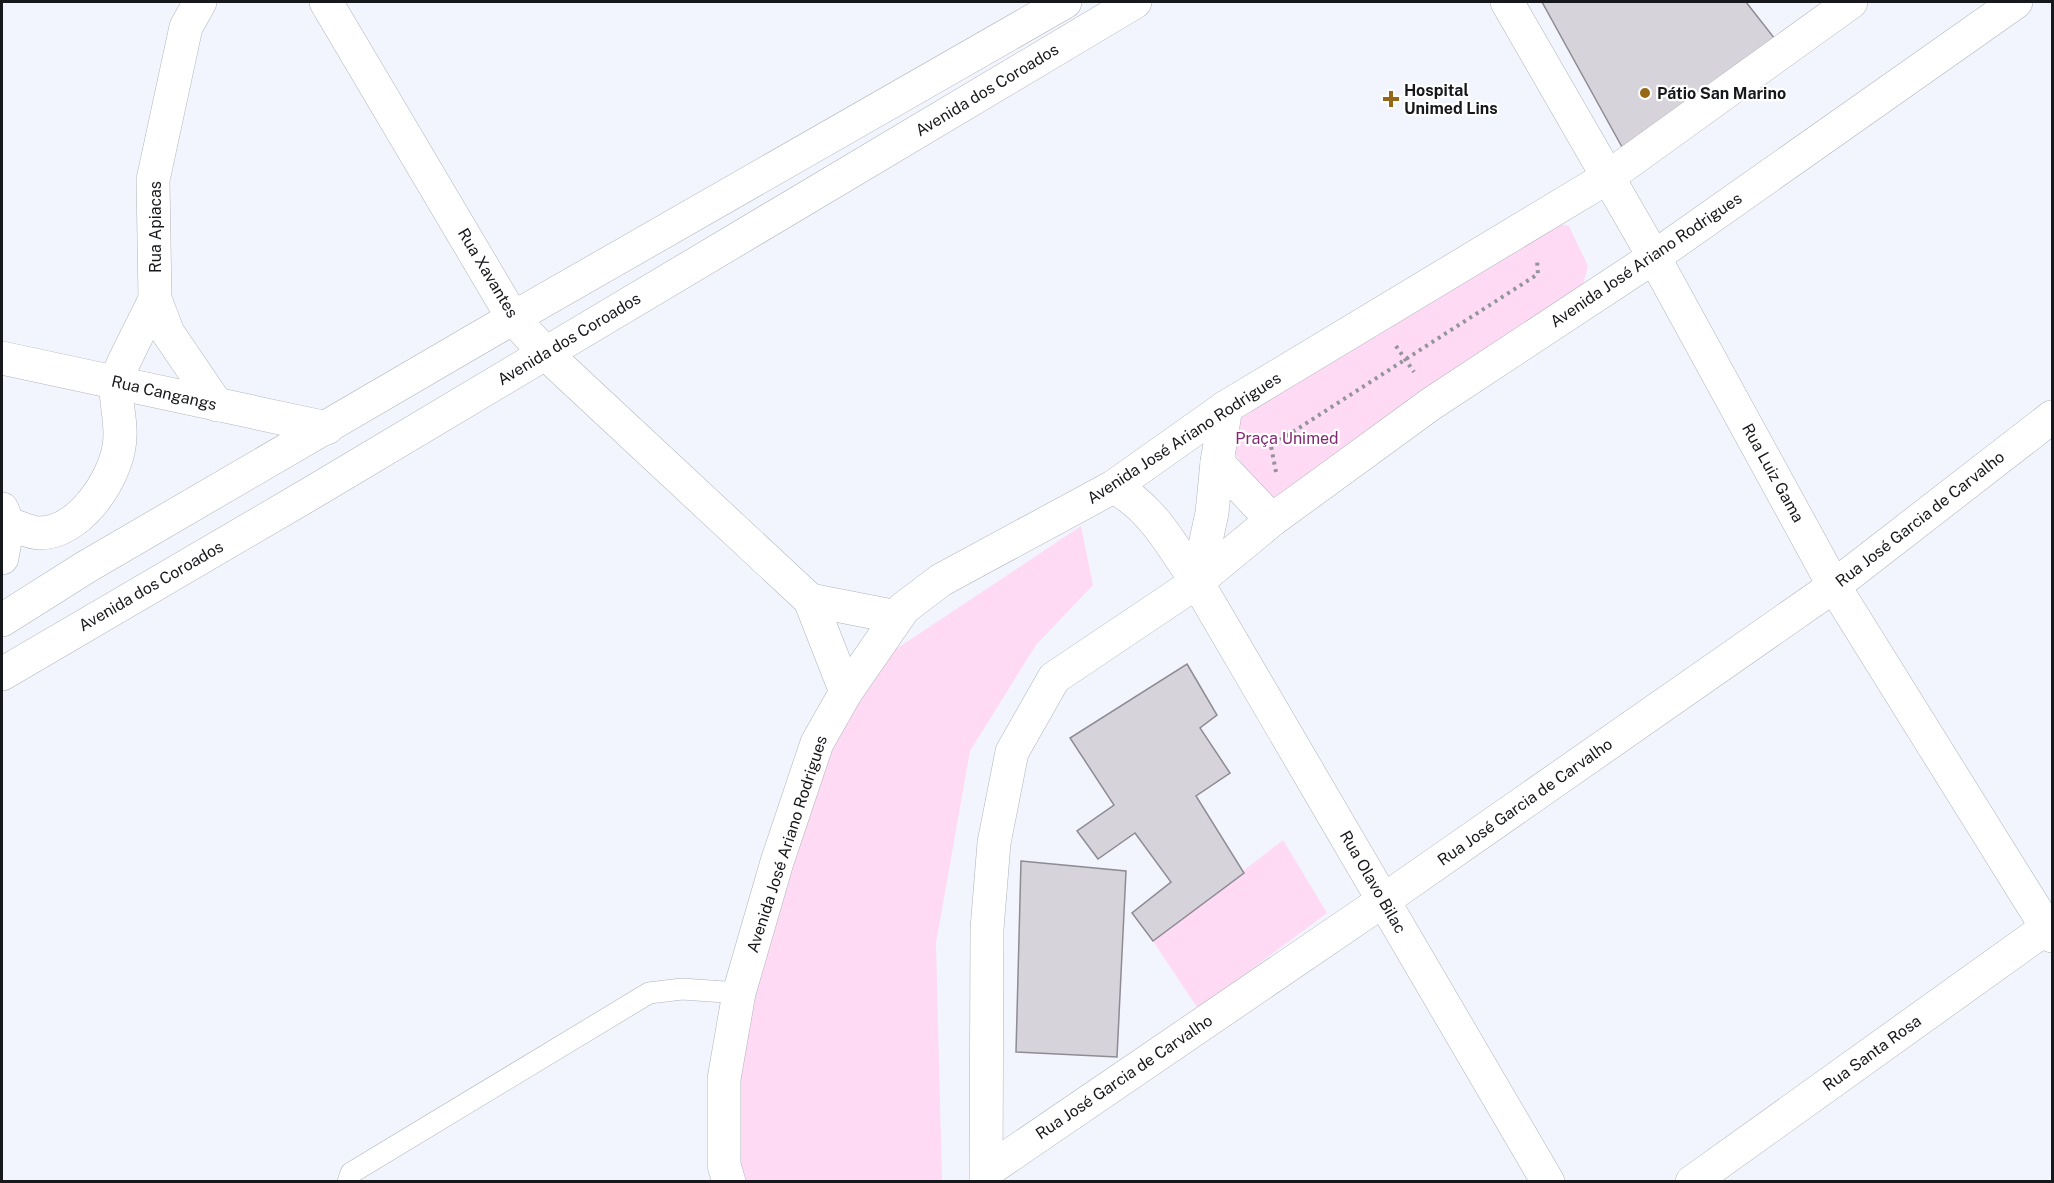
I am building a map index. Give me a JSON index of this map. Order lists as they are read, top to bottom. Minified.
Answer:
{"streets":{"street":["Avenida dos Coroados","Rua Apiacas","Avenida José Ariano Rodrigues","Rua Xavantes","Rua Cangangs","Rua Luiz Gama","Rua José Garcia de Carvalho","Rua Olavo Bilac","Rua Santa Rosa"]},"crossings":[["Avenida dos Coroados","Rua Xavantes"],["Rua Apiacas","Rua Cangangs"],["Avenida José Ariano Rodrigues","Rua Xavantes"],["Avenida José Ariano Rodrigues","Rua Luiz Gama"],["Avenida José Ariano Rodrigues","Rua José Garcia de Carvalho"],["Avenida José Ariano Rodrigues","Rua Olavo Bilac"],["Rua Luiz Gama","Rua José Garcia de Carvalho"],["Rua Luiz Gama","Rua Santa Rosa"],["Rua José Garcia de Carvalho","Rua Olavo Bilac"]],"parks":["Praça Unimed"],"places":{"other":["Pátio San Marino"],"health":["Hospital Unimed Lins"]}}
